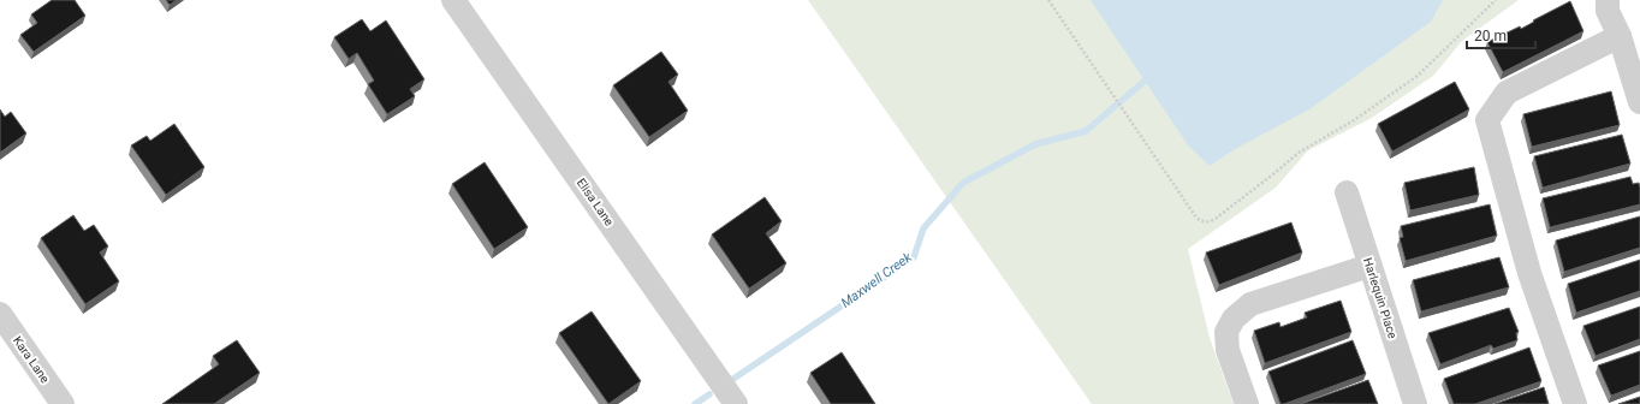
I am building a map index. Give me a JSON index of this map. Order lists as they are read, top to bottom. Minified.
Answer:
{"streets":{"street":["Elisa Lane","Harlequin Place","Kara Lane"]},"water":["Maxwell Creek"],"scale_bar":"20 m"}
